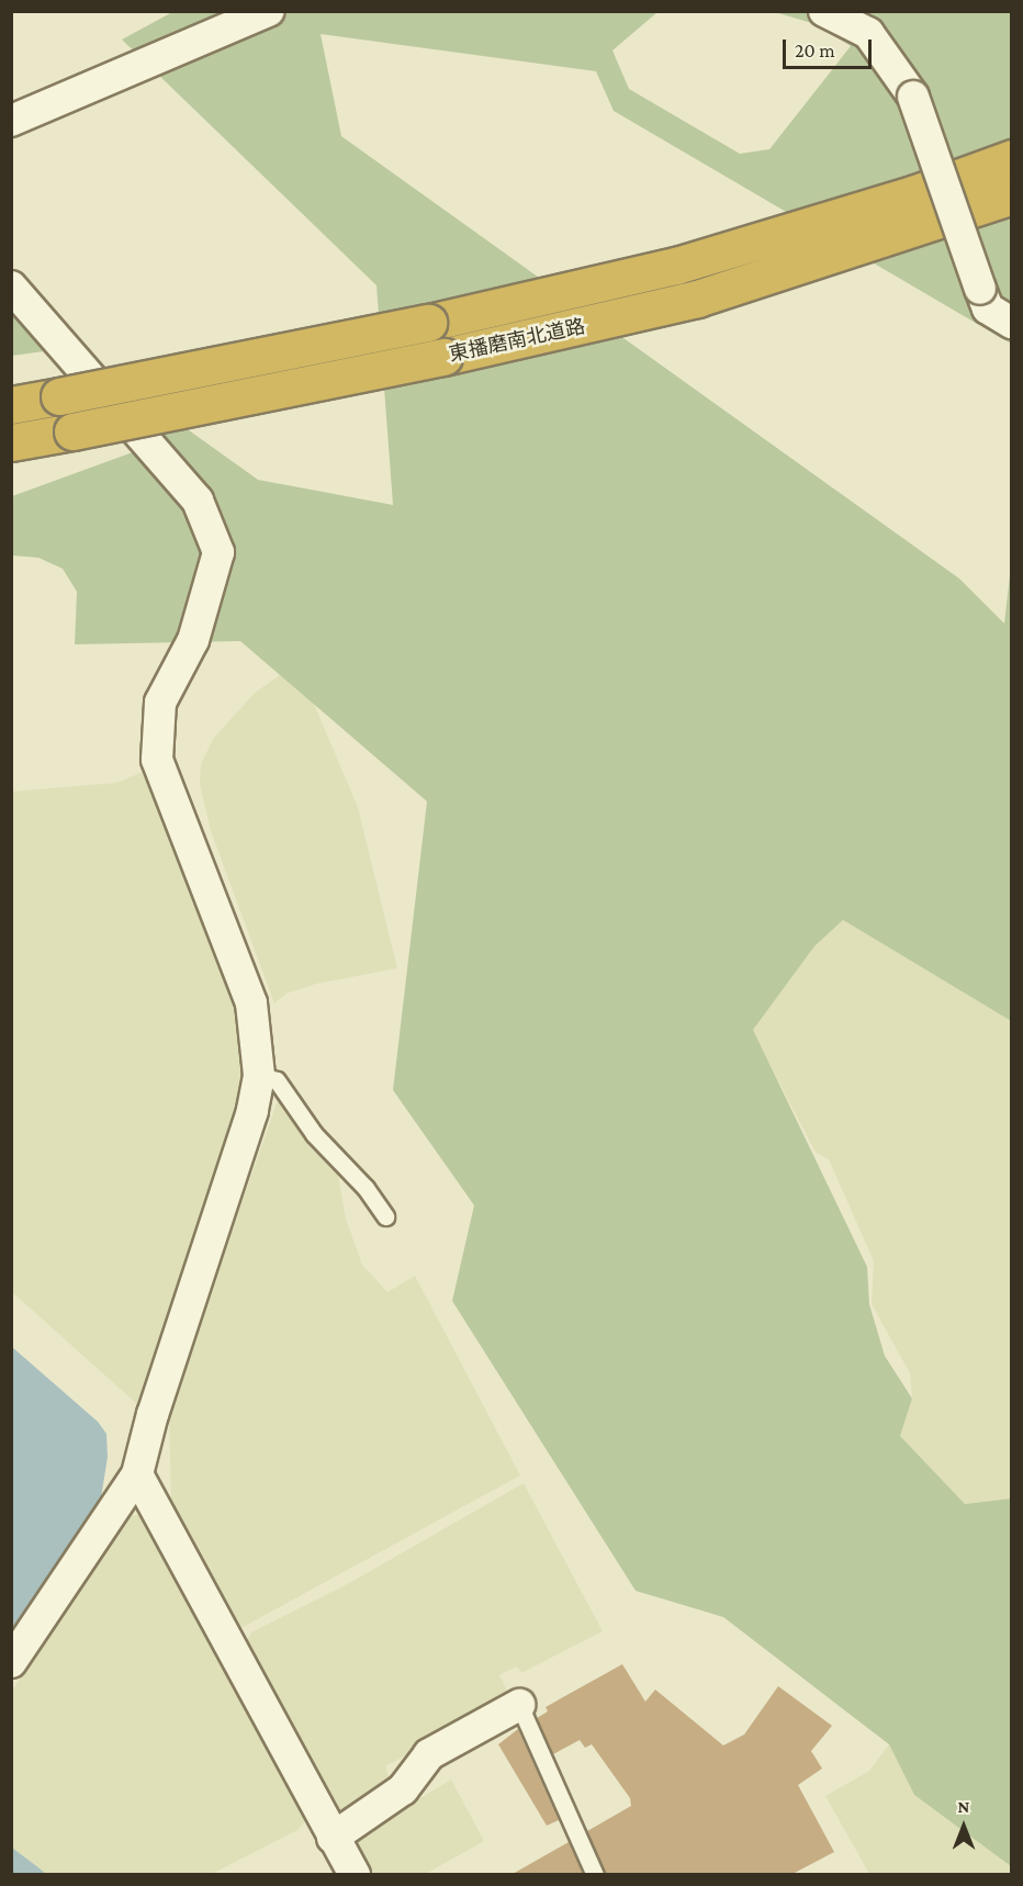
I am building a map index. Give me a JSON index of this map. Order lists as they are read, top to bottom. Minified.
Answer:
{"streets":{"highway":["東播磨南北道路"]},"scale_bar":"20 m","north":"top"}
